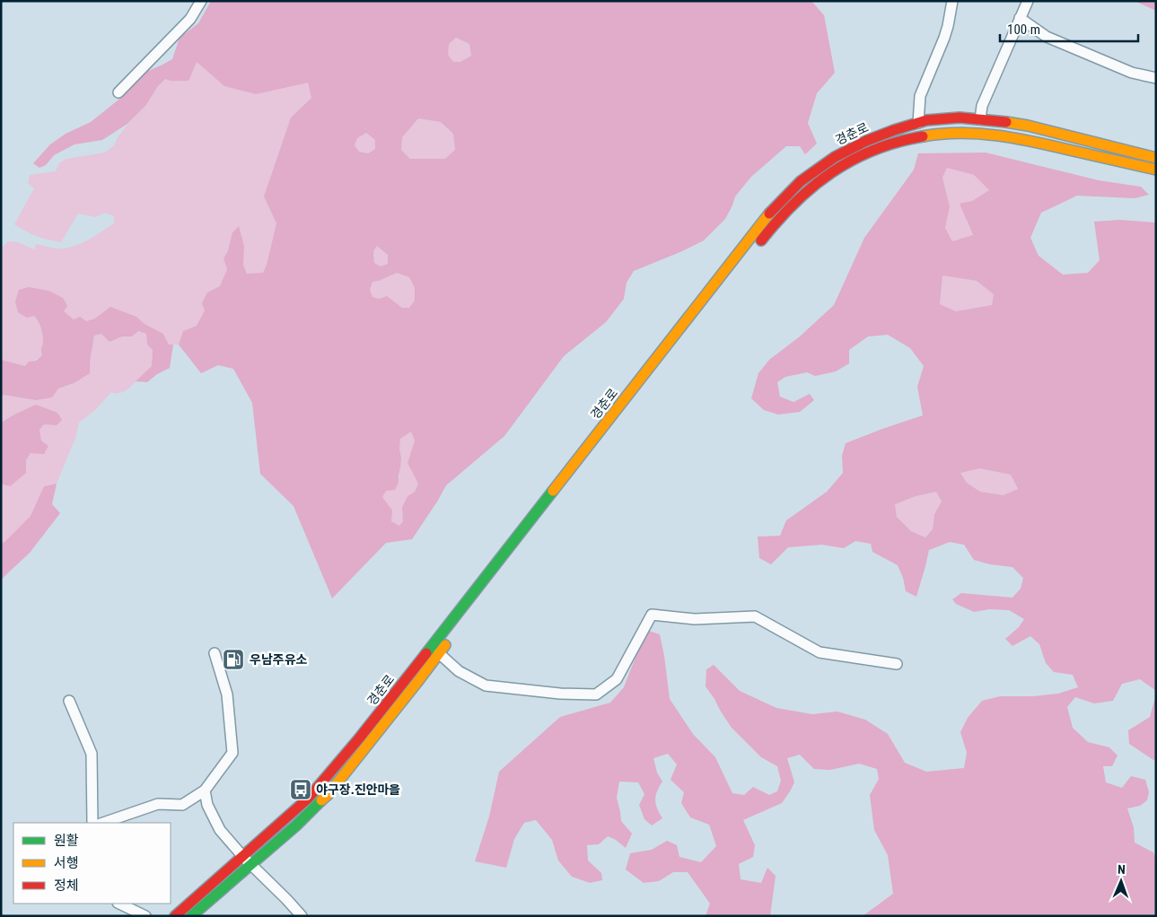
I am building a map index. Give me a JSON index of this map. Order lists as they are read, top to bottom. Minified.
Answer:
{"streets":{"street":["경춘로"]},"places":{"fuel station":["우남주유소"],"bus stop":["야구장.진안마을"]},"legend":["원활","서행","정체"],"scale_bar":"100 m","north":"top"}
